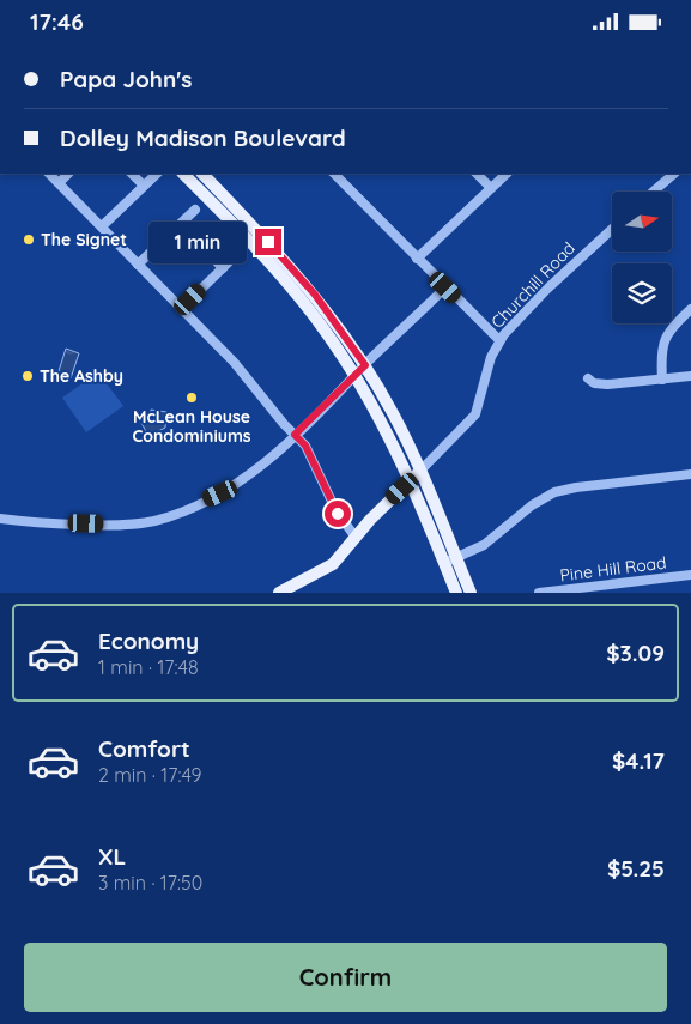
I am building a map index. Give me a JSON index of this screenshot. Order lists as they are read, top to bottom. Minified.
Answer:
{"streets":{"street":["Churchill Road","Pine Hill Road"]},"places":["The Signet","The Ashby","McLean House Condominiums"],"north":"right","page":{"status":"17:46","banner":["Papa John's","Dolley Madison Boulevard"],"bubble":"1 min","list":[{"name":"Economy","note":"1 min · 17:48","value":"$3.09"},{"name":"Comfort","note":"2 min · 17:49","value":"$4.17"},{"name":"XL","note":"3 min · 17:50","value":"$5.25"}],"buttons":"Confirm"}}
